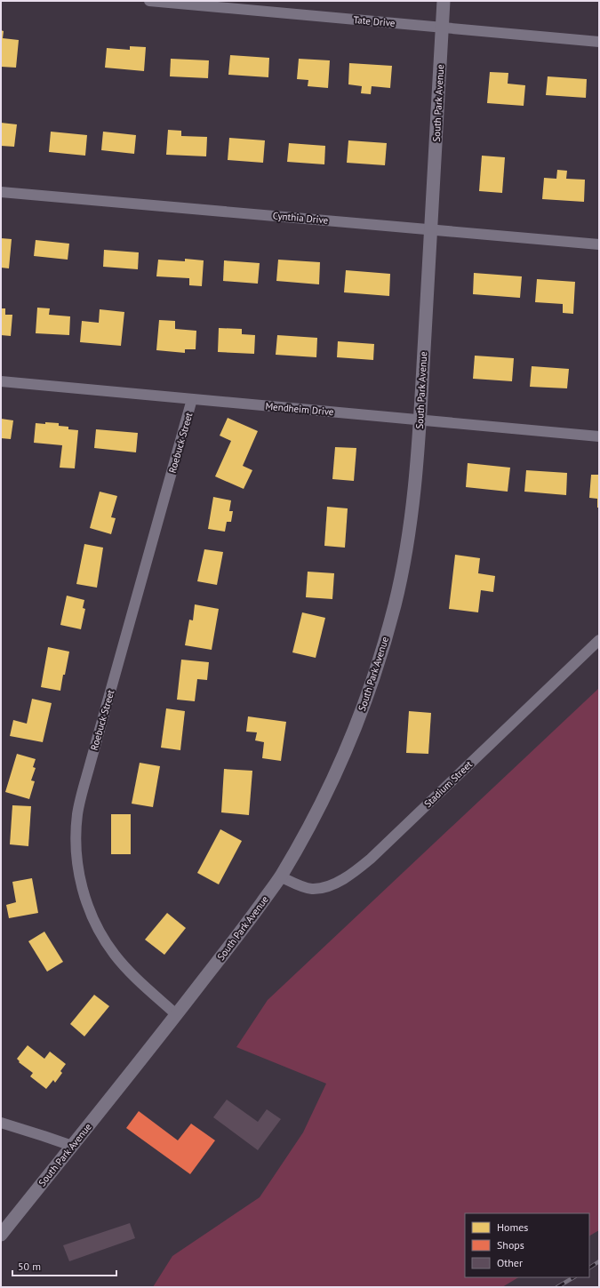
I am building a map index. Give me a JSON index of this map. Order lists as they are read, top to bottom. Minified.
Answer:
{"streets":{"street":["Tate Drive","South Park Avenue","Cynthia Drive","Mendheim Drive","Roebuck Street","Stadium Street"]},"crossings":[["Tate Drive","South Park Avenue"],["South Park Avenue","Cynthia Drive"],["South Park Avenue","Mendheim Drive"],["South Park Avenue","Roebuck Street"],["South Park Avenue","Stadium Street"],["Mendheim Drive","Roebuck Street"]],"legend":["Homes","Shops","Other"],"scale_bar":"50 m"}
